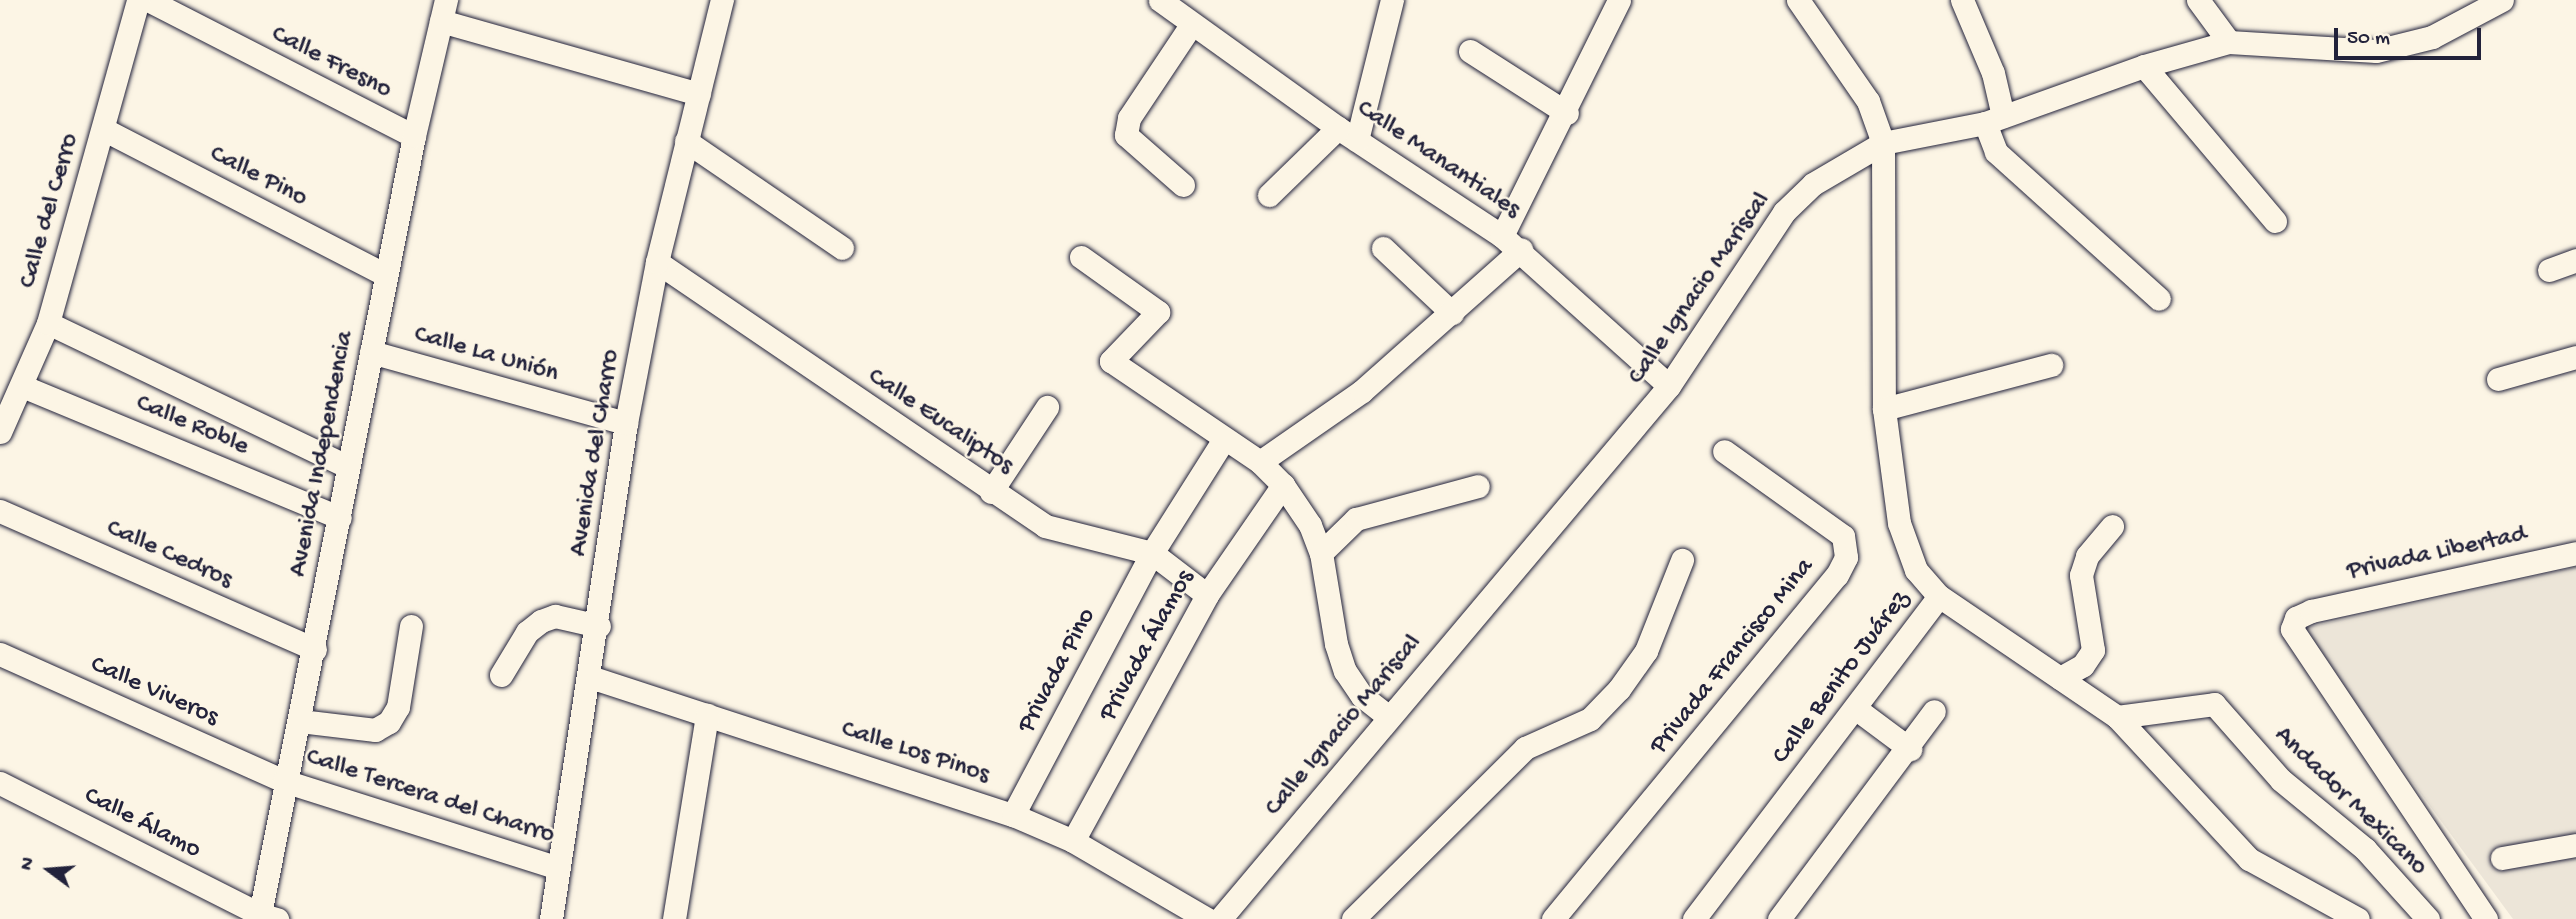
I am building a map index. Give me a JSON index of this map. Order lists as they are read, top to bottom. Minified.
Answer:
{"streets":{"street":["Calle Fresno","Calle Manantiales","Calle Pino","Calle del Cerro","Calle Ignacio Mariscal","Calle La Unión","Calle Eucaliptos","Calle Roble","Avenida del Charro","Avenida Independencia","Privada Libertad","Calle Cedros","Privada Álamos","Privada Francisco Mina","Privada Pino","Calle Benito Juárez","Calle Viveros","Calle Los Pinos","Calle Tercera del Charro","Andador Mexicano","Calle Álamo"]},"crossings":[["Calle Fresno","Avenida Independencia"],["Calle Manantiales","Calle Ignacio Mariscal"],["Calle Pino","Calle del Cerro"],["Calle Pino","Avenida Independencia"],["Calle del Cerro","Calle Roble"],["Calle Ignacio Mariscal","Calle Benito Juárez"],["Calle La Unión","Avenida del Charro"],["Calle La Unión","Avenida Independencia"],["Calle Eucaliptos","Avenida del Charro"],["Calle Eucaliptos","Privada Álamos"],["Calle Eucaliptos","Privada Pino"],["Calle Roble","Avenida Independencia"],["Avenida del Charro","Calle Los Pinos"],["Avenida del Charro","Calle Tercera del Charro"],["Avenida Independencia","Calle Cedros"],["Avenida Independencia","Calle Viveros"],["Avenida Independencia","Calle Tercera del Charro"],["Avenida Independencia","Calle Álamo"],["Privada Álamos","Calle Los Pinos"],["Privada Pino","Calle Los Pinos"],["Calle Viveros","Calle Tercera del Charro"]],"scale_bar":"50 m","north":"left"}
